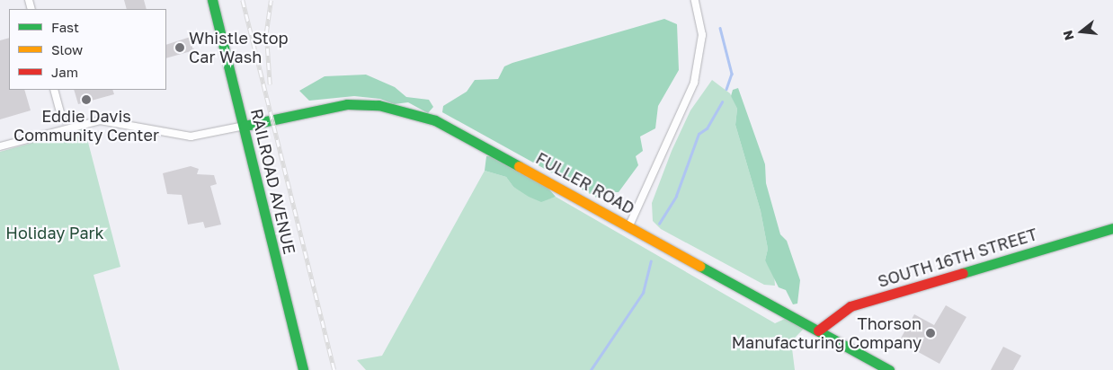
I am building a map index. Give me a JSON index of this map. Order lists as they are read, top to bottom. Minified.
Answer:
{"streets":{"street":["RAILROAD AVENUE","FULLER ROAD","SOUTH 16TH STREET"]},"crossings":[["RAILROAD AVENUE","FULLER ROAD"],["FULLER ROAD","SOUTH 16TH STREET"]],"parks":["Holiday Park"],"places":["Whistle Stop Car Wash","Eddie Davis Community Center","Thorson Manufacturing Company"],"legend":["Fast","Slow","Jam"],"north":"left"}
